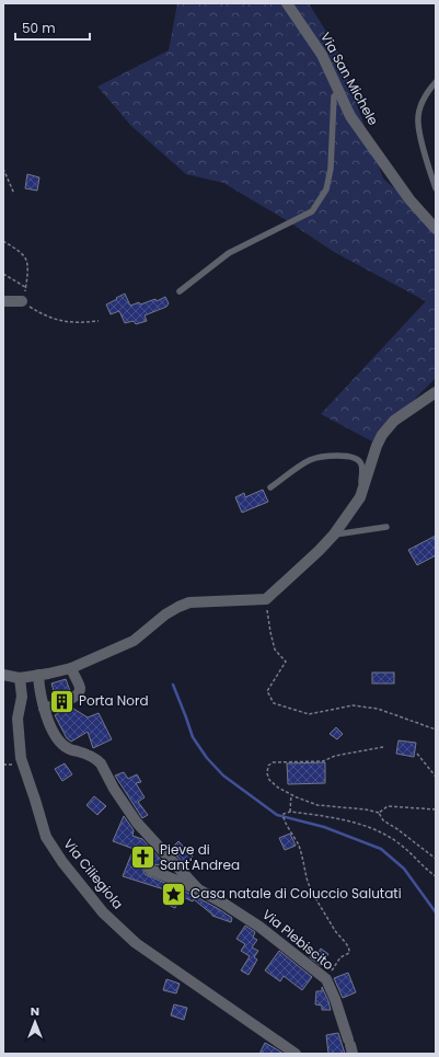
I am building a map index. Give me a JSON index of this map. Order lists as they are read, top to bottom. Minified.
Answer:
{"streets":{"street":["Via San Michele","Via Ciliegiola","Via Plebiscito"]},"places":{"building":["Porta Nord"],"church":["Pieve di Sant'Andrea"],"place":["Casa natale di Coluccio Salutati"]},"scale_bar":"50 m","north":"top"}
